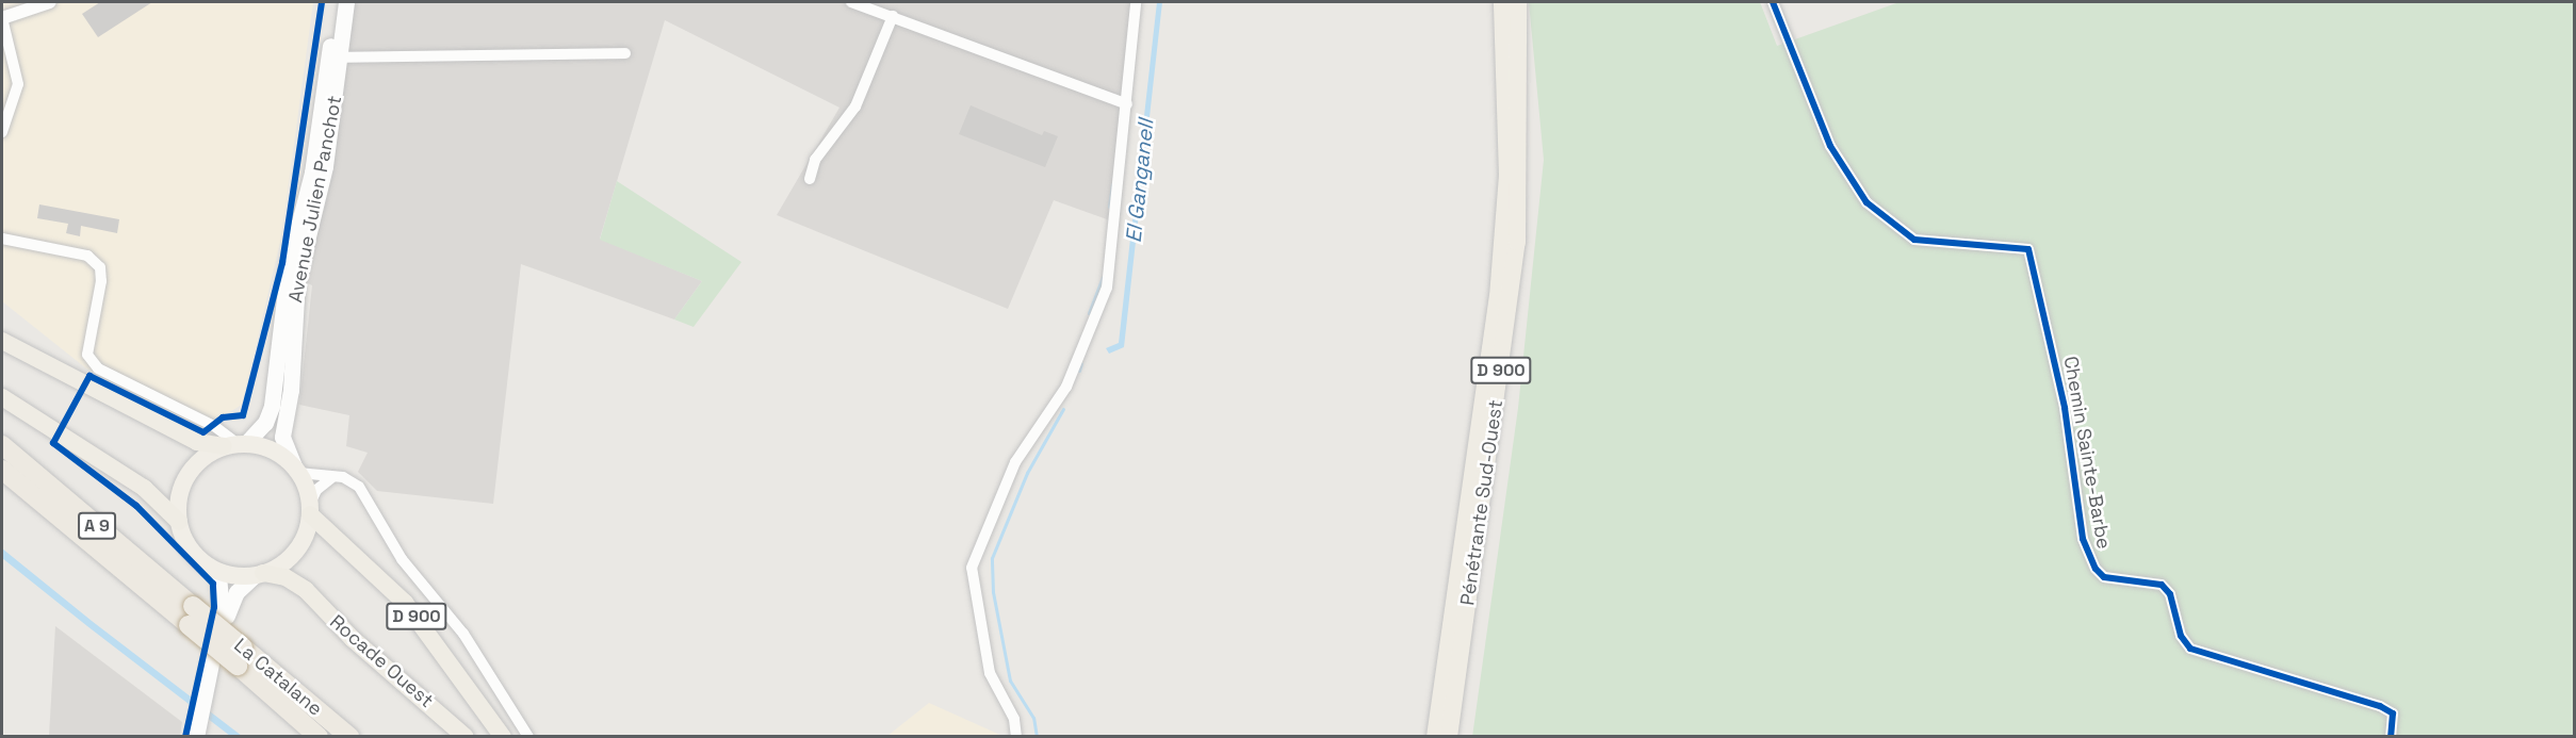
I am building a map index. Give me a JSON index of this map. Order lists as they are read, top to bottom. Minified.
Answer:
{"streets":{"highway":["D 900","Pénétrante Sud-Ouest","A 9","Rocade Ouest","La Catalane"],"main road":["Avenue Julien Panchot"],"street":["Chemin Sainte-Barbe"]},"crossings":[["Avenue Julien Panchot","D 900"],["Avenue Julien Panchot","Rocade Ouest"],["D 900","Rocade Ouest"]],"water":["El Ganganell"]}
